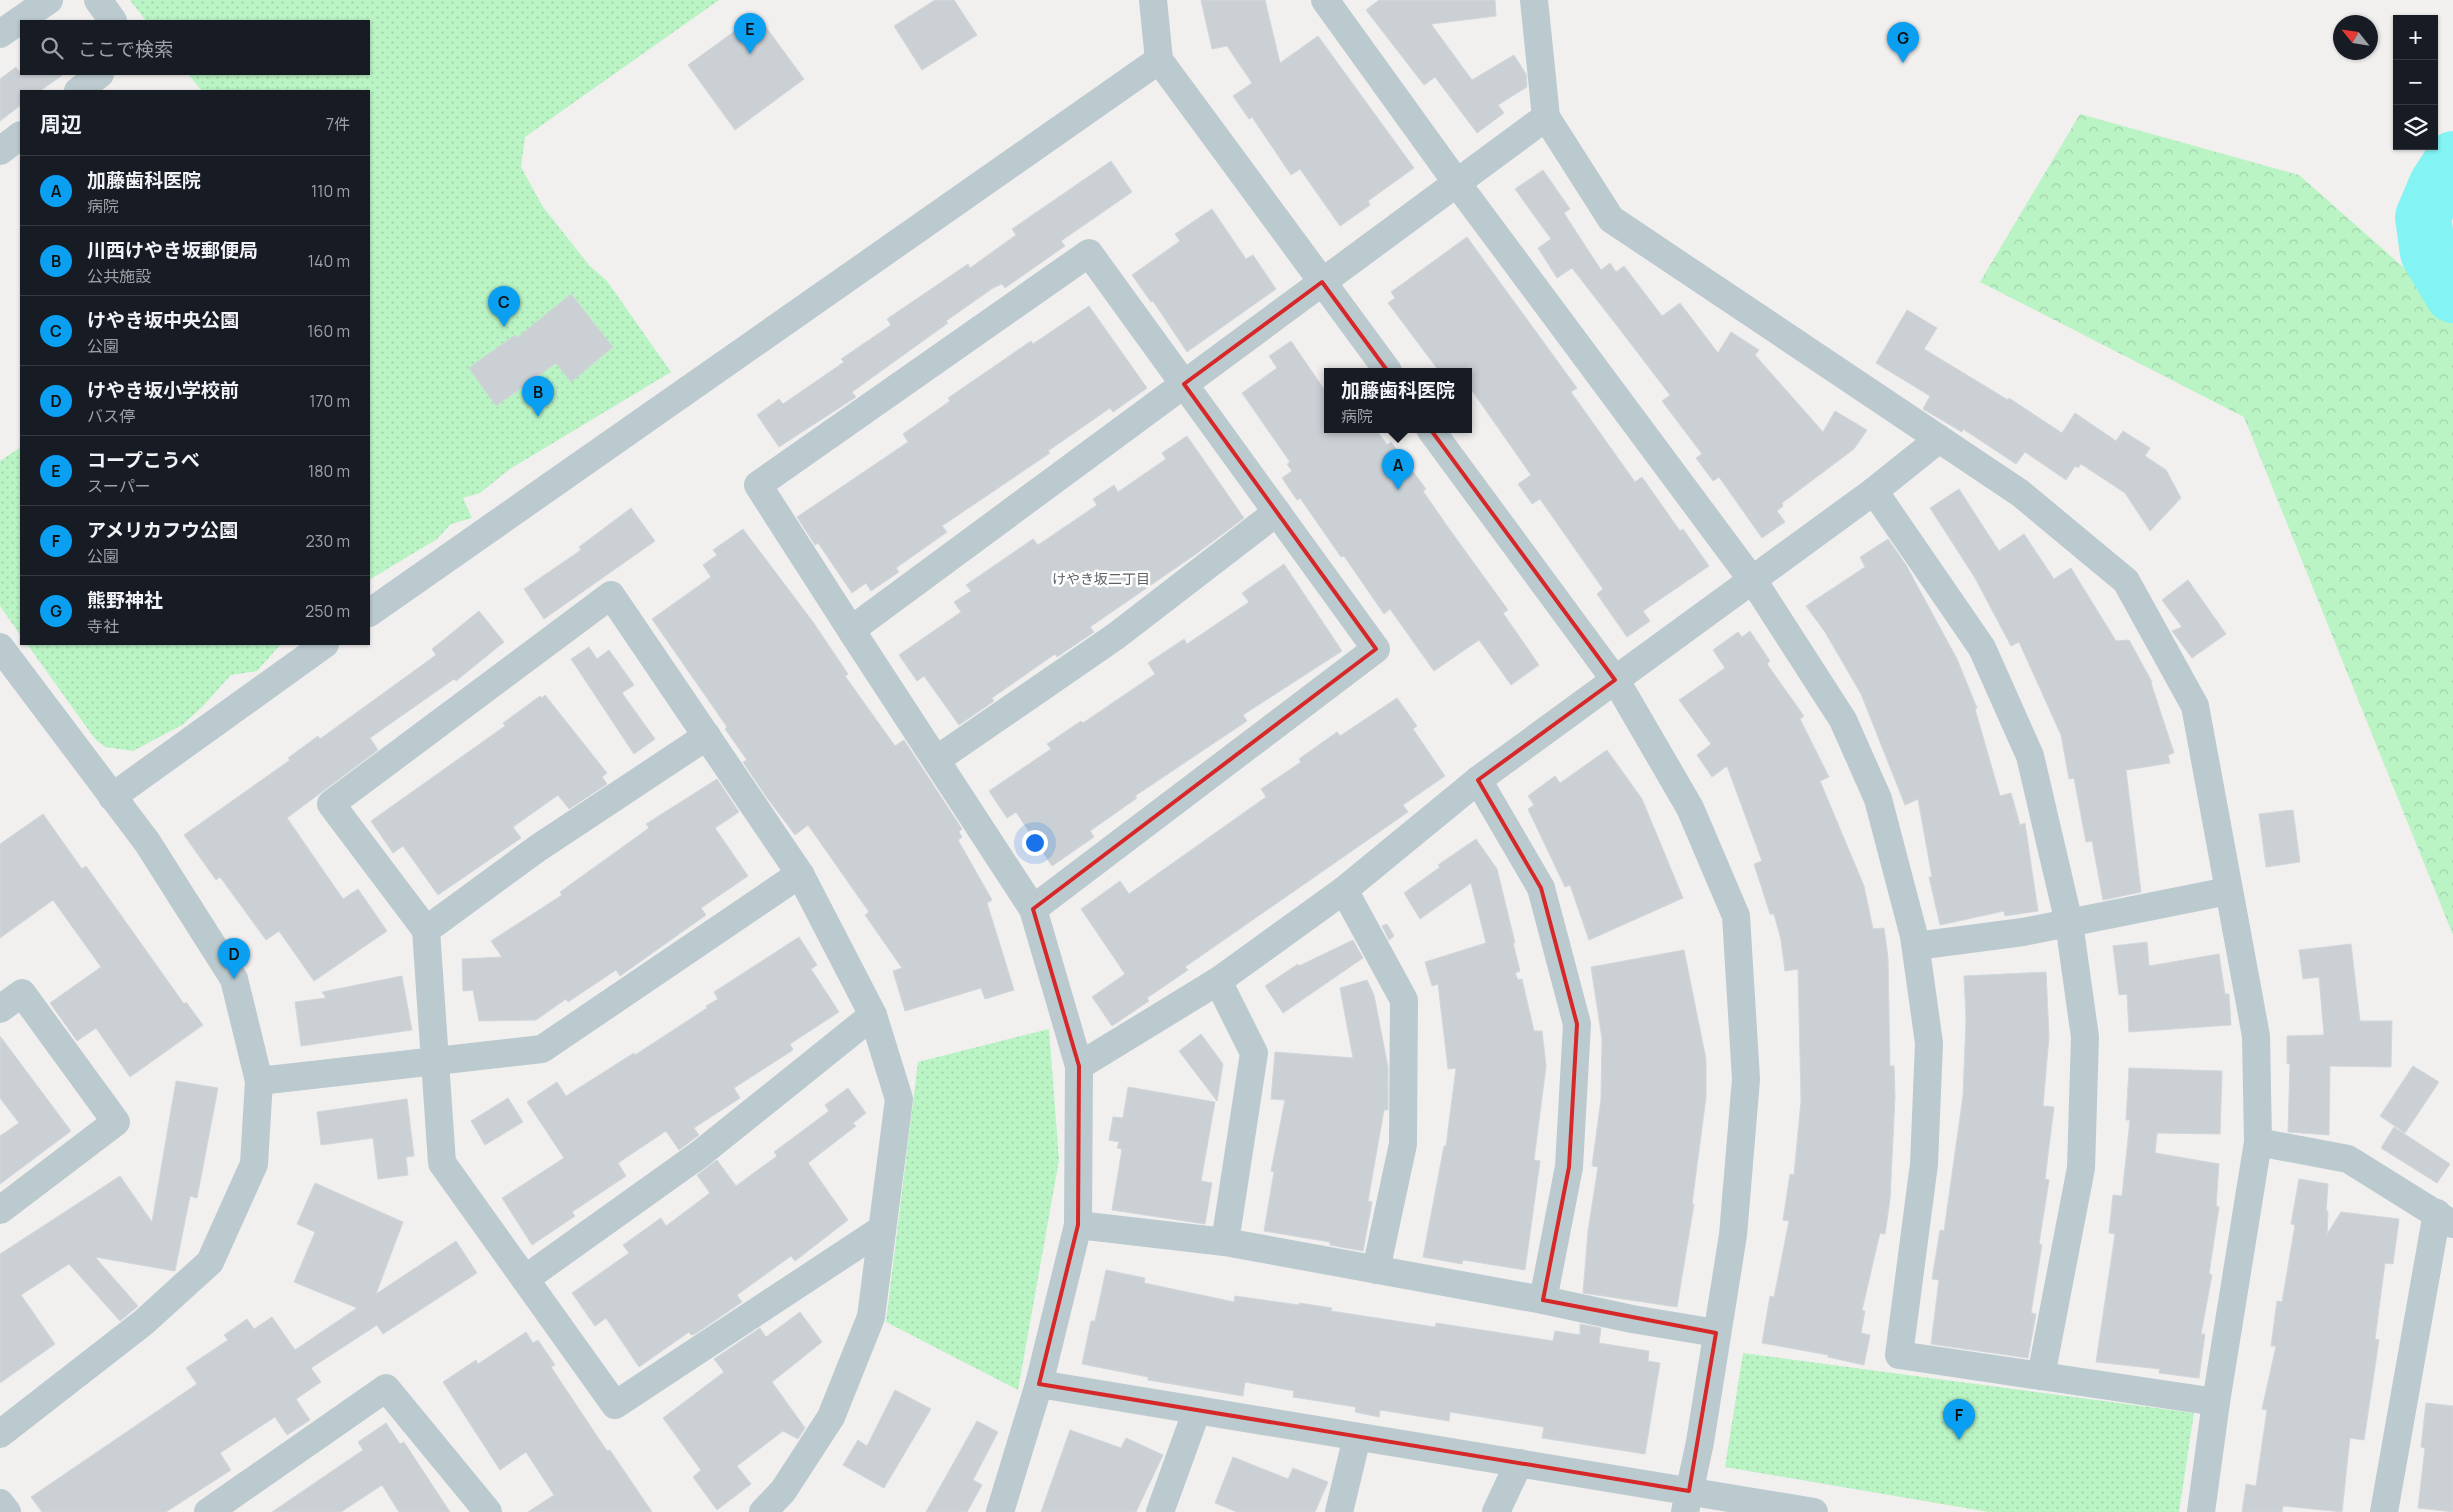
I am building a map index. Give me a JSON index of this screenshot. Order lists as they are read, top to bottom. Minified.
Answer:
{"districts":["けやき坂二丁目"],"north":"top left","page":{"pins":["E","G","C","B","A","D","F"],"map_buttons":["+","−"],"search":"ここで検索","heading":["周辺","7件"],"list":[{"mark":"A","name":"加藤歯科医院","note":"病院","value":"110 m"},{"mark":"B","name":"川西けやき坂郵便局","note":"公共施設","value":"140 m"},{"mark":"C","name":"けやき坂中央公園","note":"公園","value":"160 m"},{"mark":"D","name":"けやき坂小学校前","note":"バス停","value":"170 m"},{"mark":"E","name":"コープこうべ","note":"スーパー","value":"180 m"},{"mark":"F","name":"アメリカフウ公園","note":"公園","value":"230 m"},{"mark":"G","name":"熊野神社","note":"寺社","value":"250 m"}],"popup":["加藤歯科医院","病院"]}}
